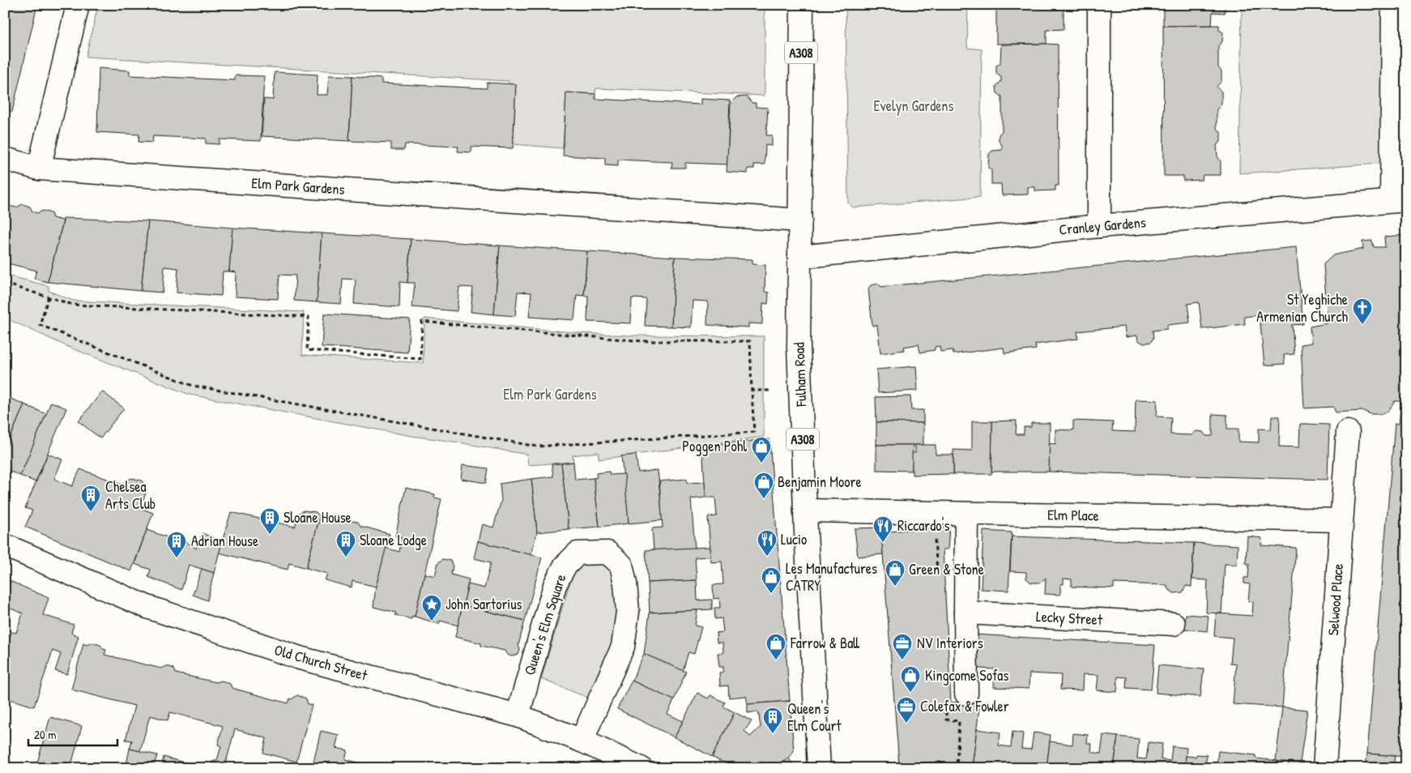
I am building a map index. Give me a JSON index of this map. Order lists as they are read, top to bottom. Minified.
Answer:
{"streets":{"street":["A308","Elm Park Gardens","Cranley Gardens","Fulham Road","Elm Place","Selwood Place","Lecky Street","Queen's Elm Square","Old Church Street"]},"crossings":[["Elm Park Gardens","Fulham Road"],["Cranley Gardens","Fulham Road"],["Fulham Road","Elm Place"],["Elm Place","Selwood Place"],["Queen's Elm Square","Old Church Street"]],"parks":["Evelyn Gardens","Elm Park Gardens"],"places":{"church":["St Yeghiche Armenian Church"],"shop":["Poggen Pohl","Benjamin Moore","Green & Stone","Les Manufactures CATRY","Farrow & Ball","Kingcome Sofas"],"building":["Chelsea Arts Club","Sloane House","Sloane Lodge","Adrian House","Queen's Elm Court"],"restaurant":["Riccardo's","Lucio"],"place":["John Sartorius"],"office":["NV Interiors","Colefax & Fowler"]},"scale_bar":"20 m"}
